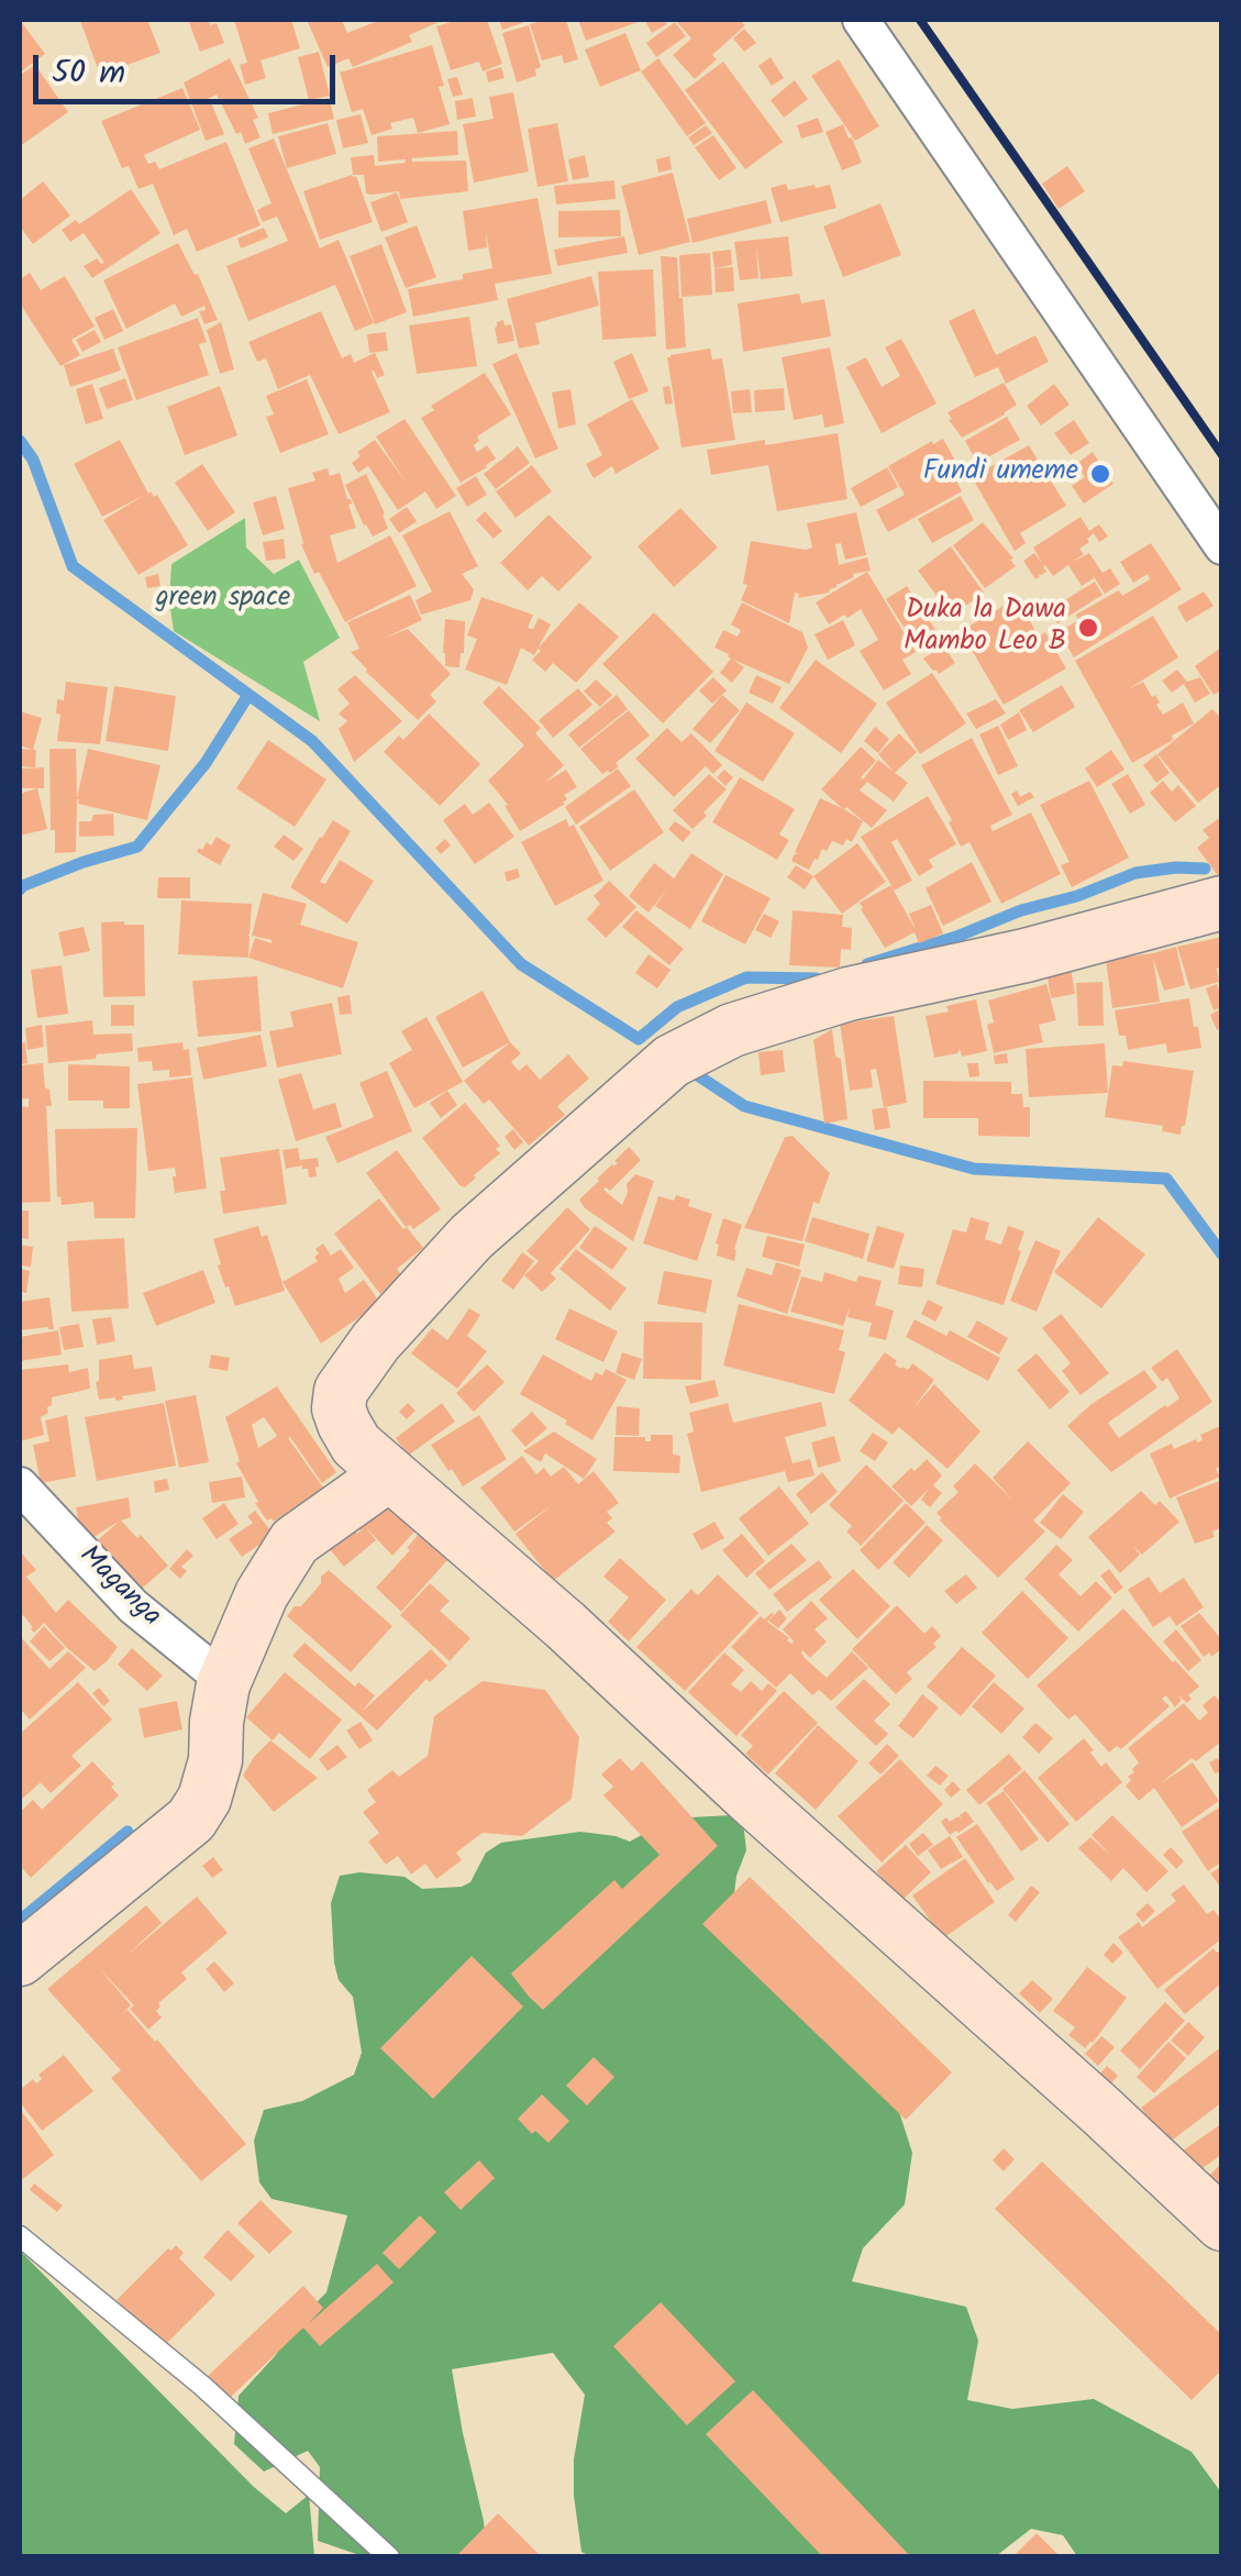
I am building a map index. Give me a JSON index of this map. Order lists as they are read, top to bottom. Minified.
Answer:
{"streets":{"street":["Maganga"]},"parks":["green space"],"places":["Fundi umeme","Duka la Dawa Mambo Leo B"],"scale_bar":"50 m"}
